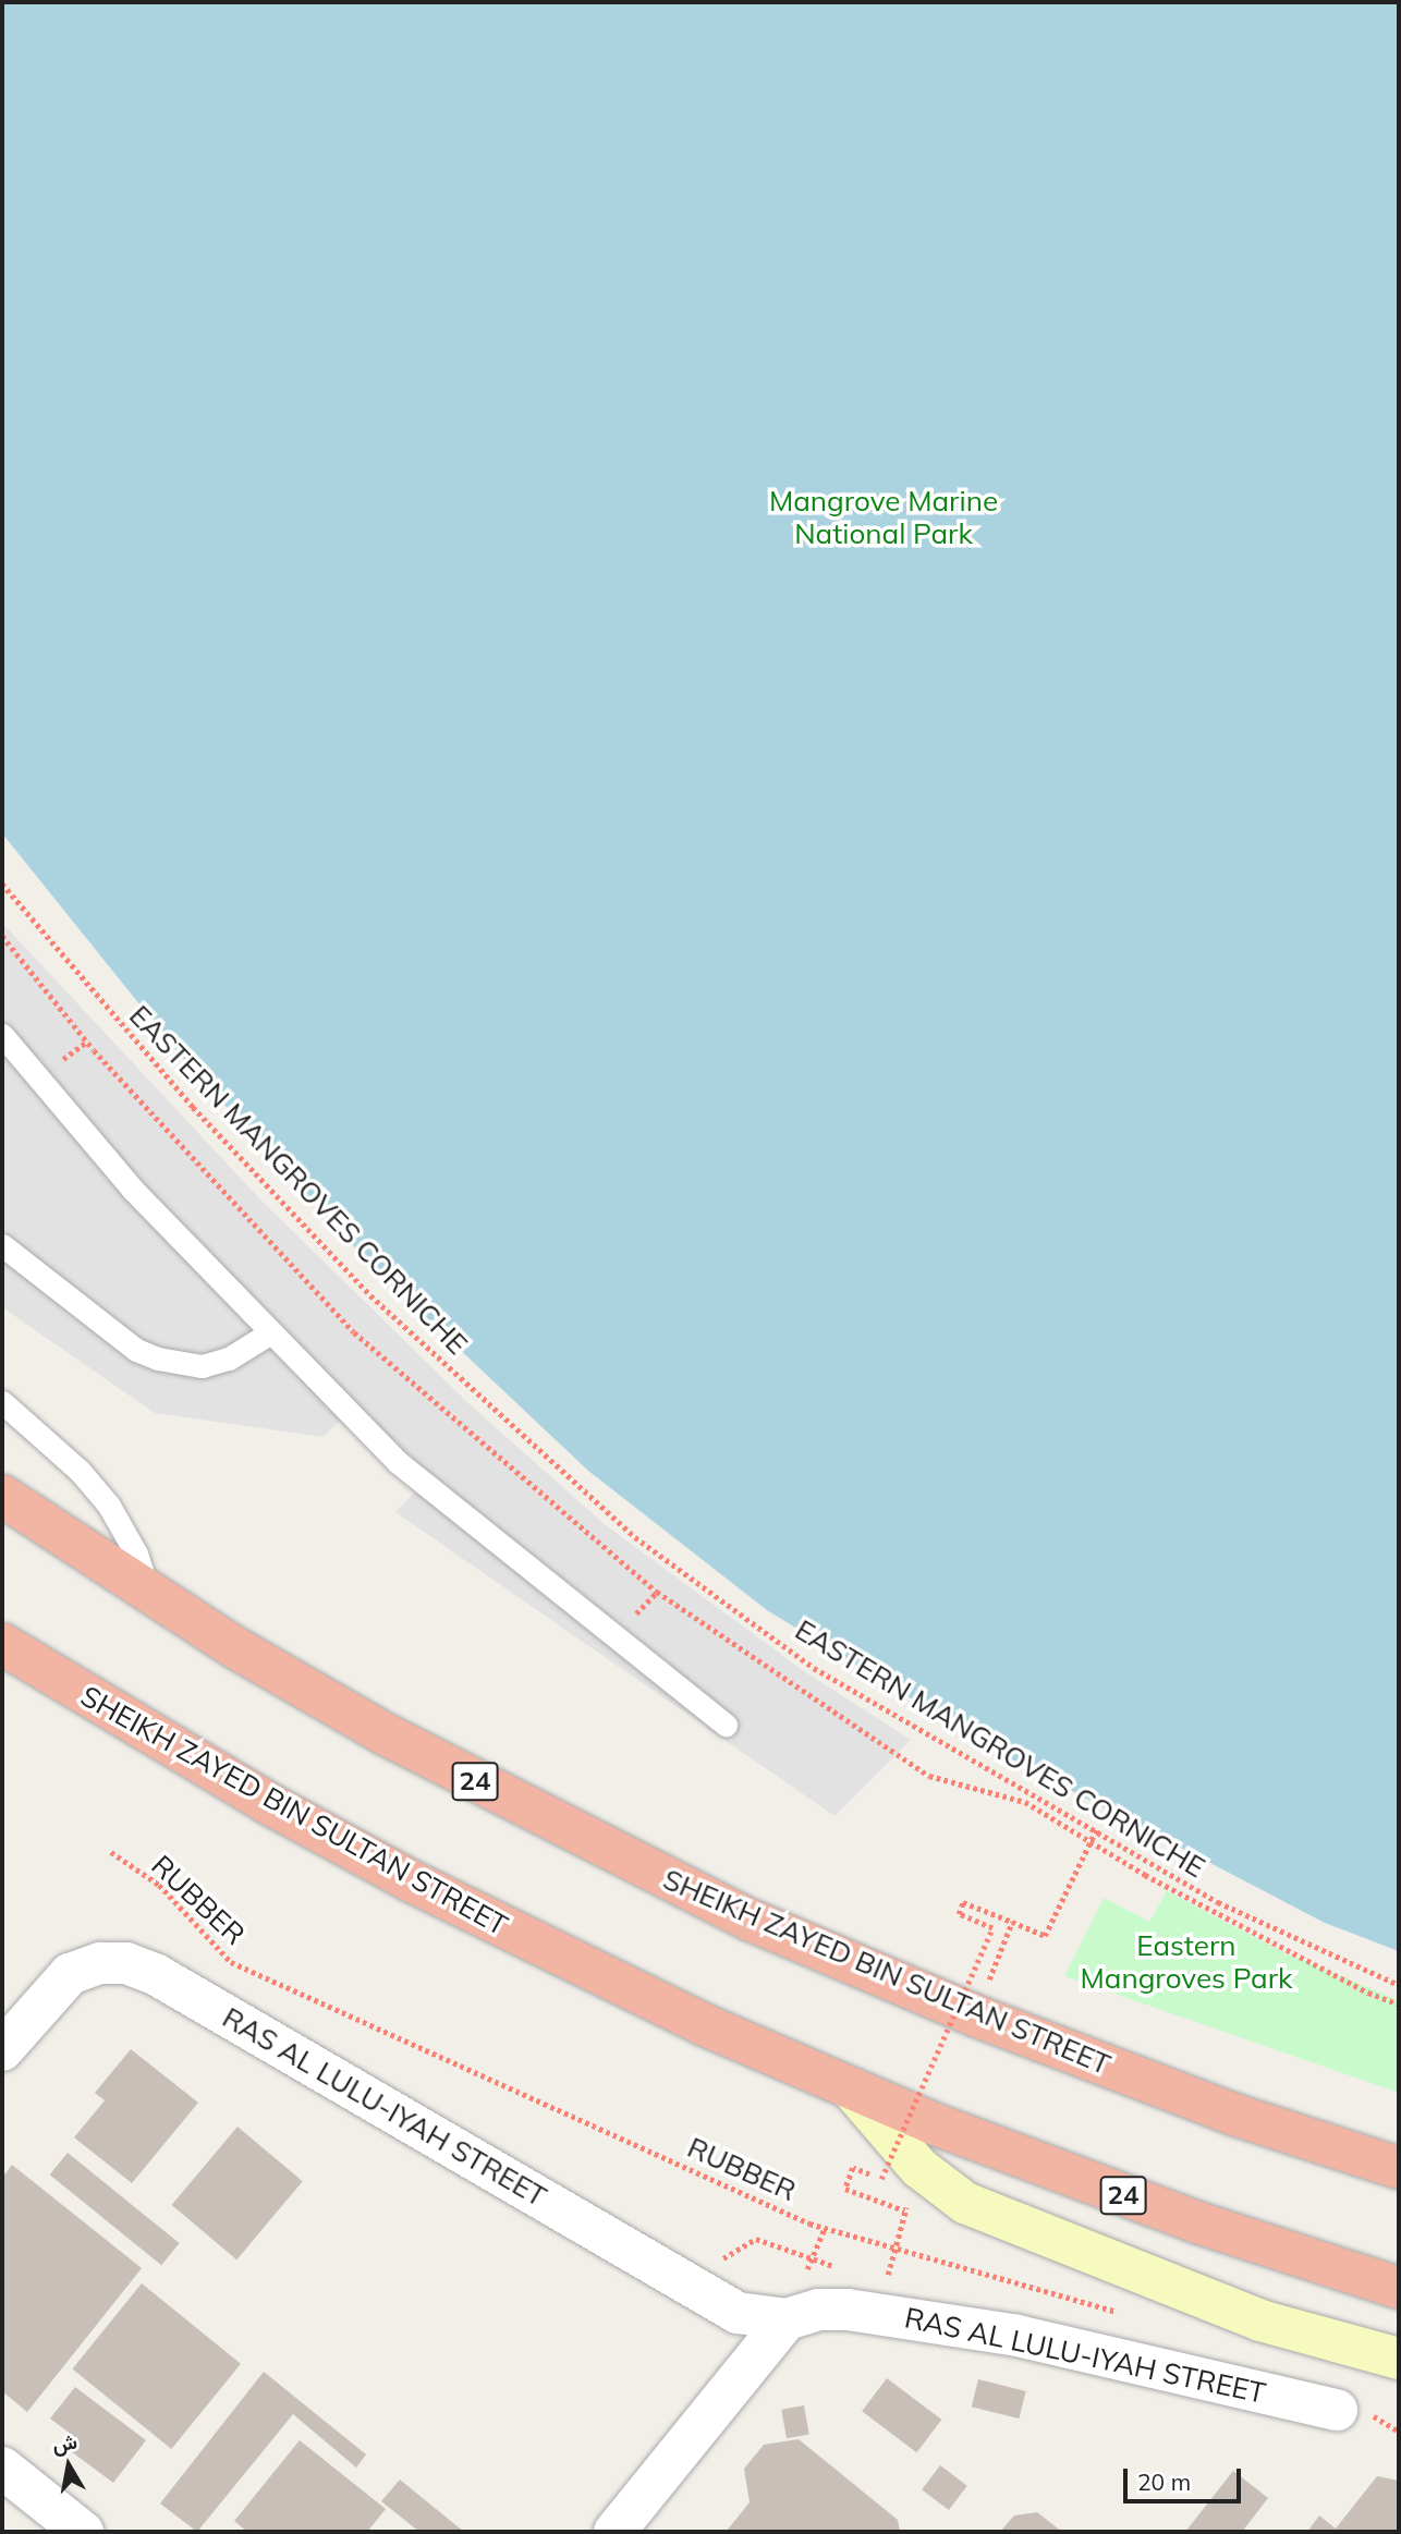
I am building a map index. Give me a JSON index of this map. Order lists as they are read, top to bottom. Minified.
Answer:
{"streets":{"highway":["24","SHEIKH ZAYED BIN SULTAN STREET"],"street":["RAS AL LULU-IYAH STREET"],"path":["EASTERN MANGROVES CORNICHE","RUBBER"]},"parks":["Mangrove Marine National Park","Eastern Mangroves Park"],"scale_bar":"20 m","north":"top"}
